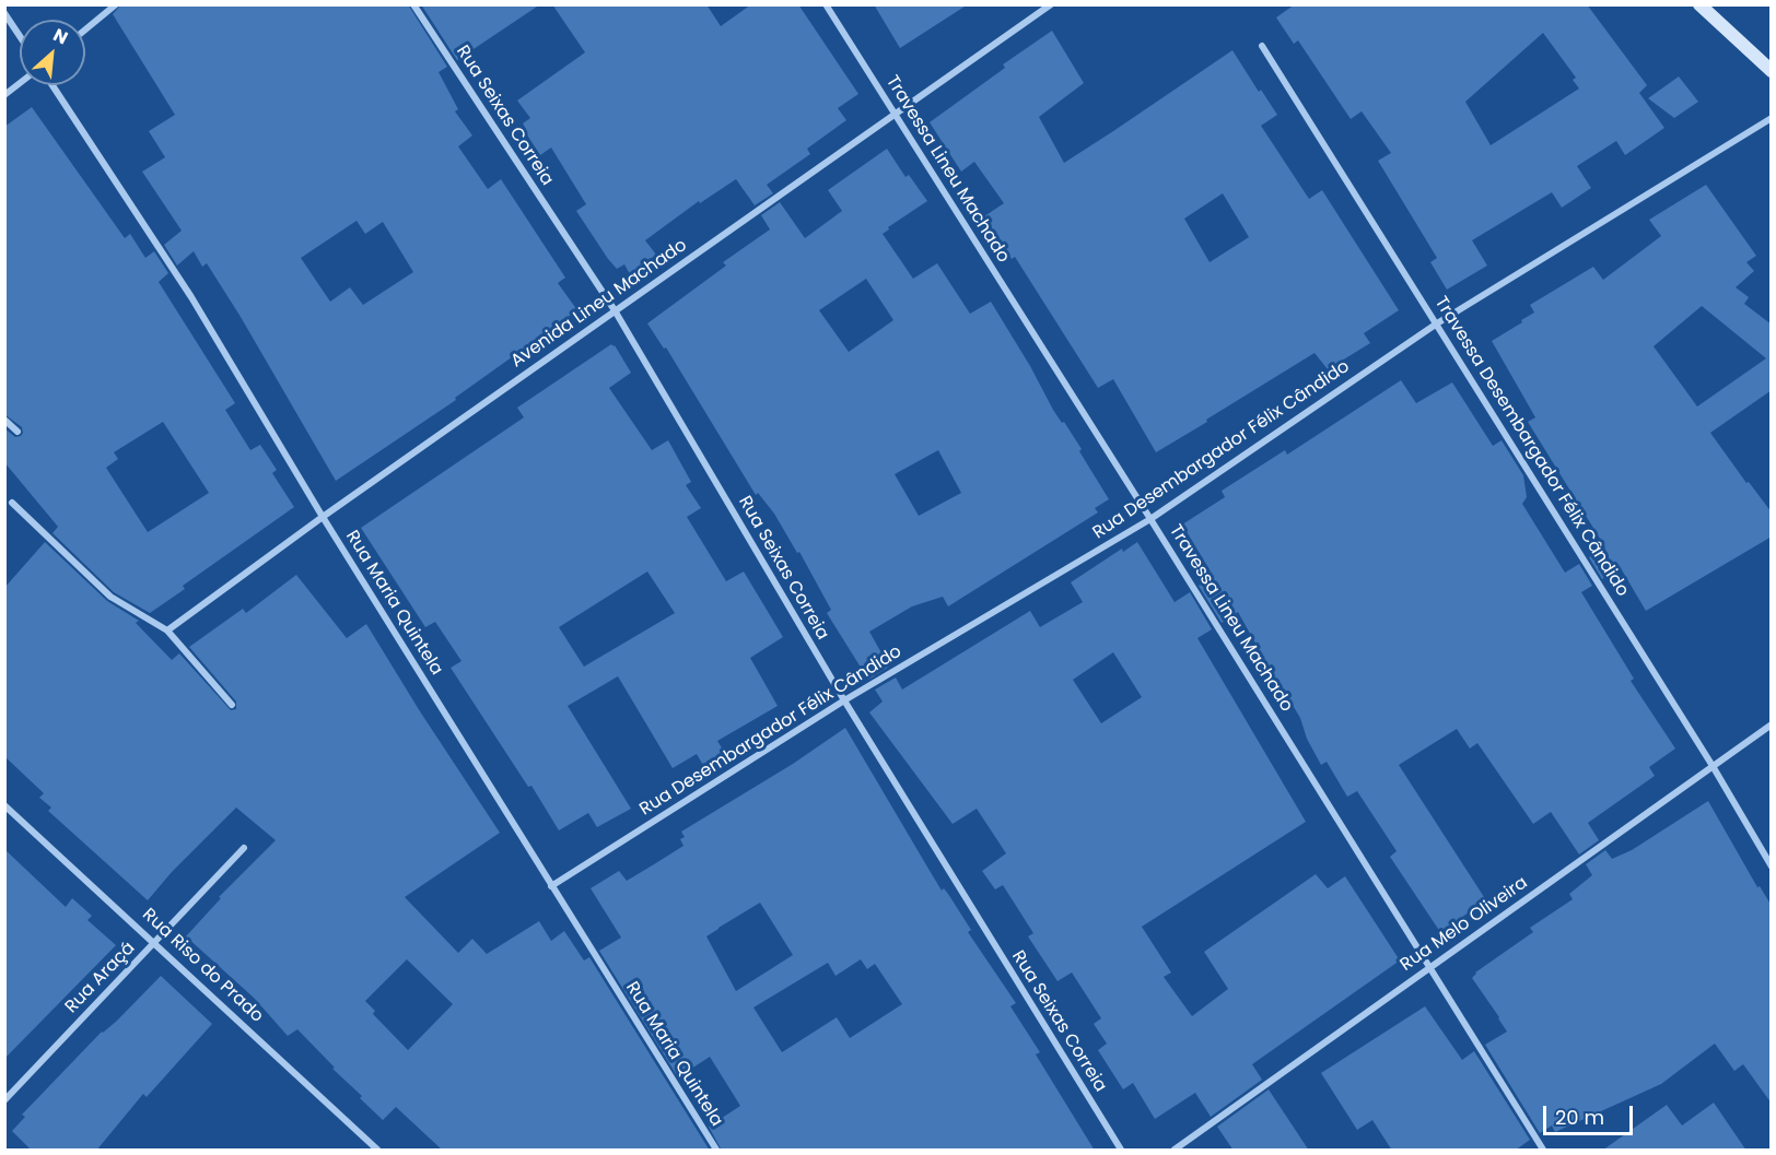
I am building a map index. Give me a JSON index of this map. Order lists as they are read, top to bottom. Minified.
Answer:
{"streets":{"street":["Rua Seixas Correia","Travessa Lineu Machado","Avenida Lineu Machado","Travessa Desembargador Félix Cândido","Rua Desembargador Félix Cândido","Rua Maria Quintela","Rua Melo Oliveira","Rua Riso do Prado","Rua Araçá"]},"crossings":[["Rua Seixas Correia","Avenida Lineu Machado"],["Rua Seixas Correia","Rua Desembargador Félix Cândido"],["Travessa Lineu Machado","Avenida Lineu Machado"],["Travessa Lineu Machado","Rua Desembargador Félix Cândido"],["Travessa Lineu Machado","Rua Melo Oliveira"],["Avenida Lineu Machado","Rua Maria Quintela"],["Travessa Desembargador Félix Cândido","Rua Desembargador Félix Cândido"],["Travessa Desembargador Félix Cândido","Rua Melo Oliveira"],["Rua Desembargador Félix Cândido","Rua Maria Quintela"],["Rua Riso do Prado","Rua Araçá"]],"scale_bar":"20 m","north":"top right"}
